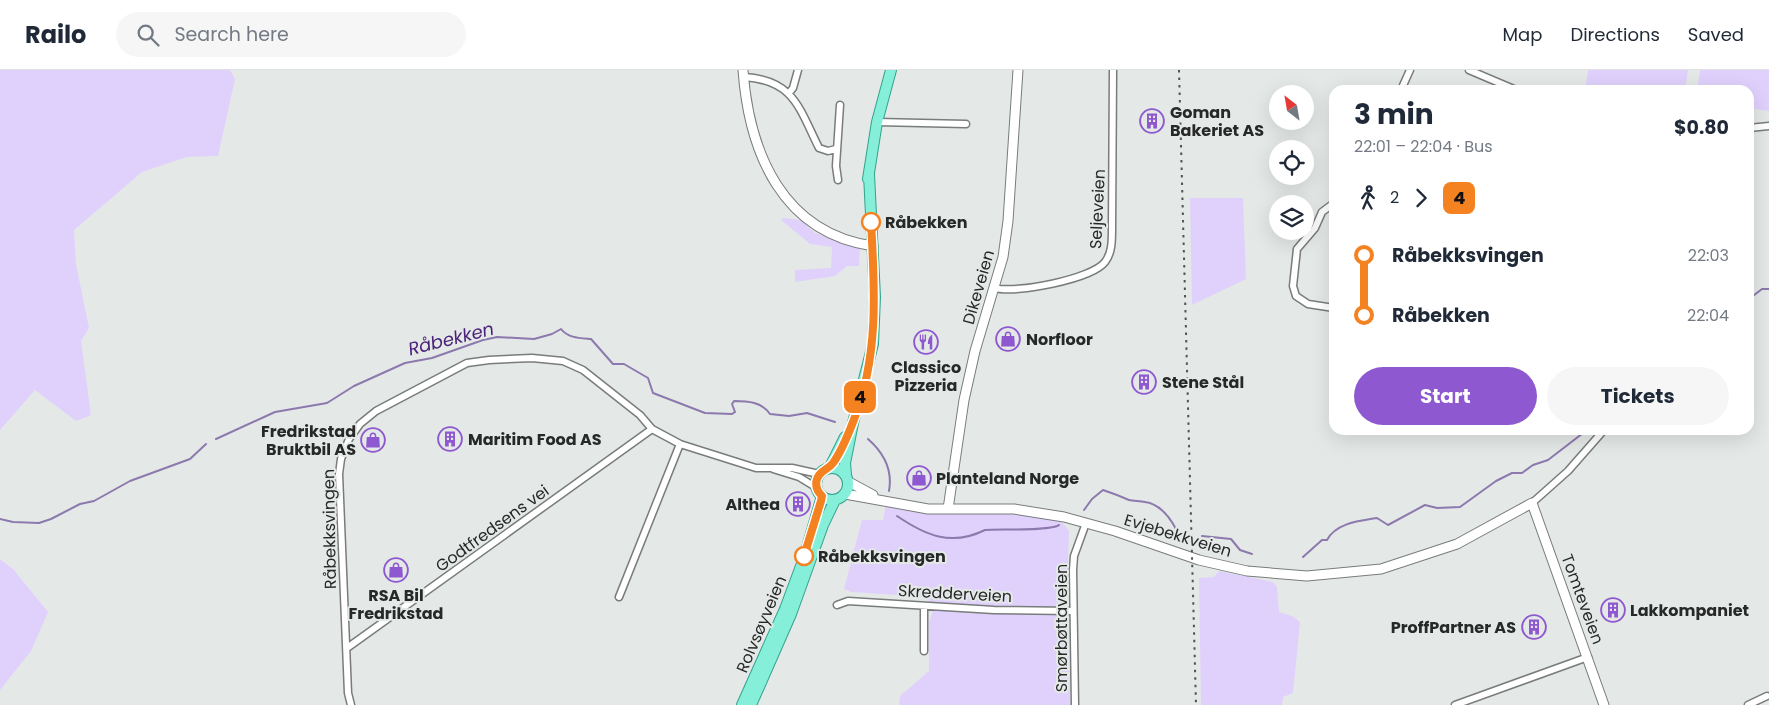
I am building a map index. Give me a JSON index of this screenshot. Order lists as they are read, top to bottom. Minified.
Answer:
{"streets":{"main road":["Rolvsøyveien"],"street":["Seljeveien","Dikeveien","Godtfredsens vei","Råbekksvingen","Evjebekkveien","Skredderveien","Tomteveien","Smørbøttaveien"]},"crossings":[["Seljeveien","Dikeveien"],["Dikeveien","Evjebekkveien"],["Godtfredsens vei","Råbekksvingen"],["Råbekksvingen","Evjebekkveien"],["Råbekksvingen","Rolvsøyveien"],["Evjebekkveien","Tomteveien"],["Evjebekkveien","Rolvsøyveien"],["Evjebekkveien","Smørbøttaveien"],["Skredderveien","Smørbøttaveien"]],"water":["Råbekken"],"places":{"building":["Goman Bakeriet AS","Stene Stål","Maritim Food AS","Althea","Lakkompaniet","ProffPartner AS"],"other":["Råbekken","Råbekksvingen"],"shop":["Norfloor","Fredrikstad Bruktbil AS","Planteland Norge","RSA Bil Fredrikstad"],"restaurant":["Classico Pizzeria"]},"lines":["bus line 4"],"north":"top left","page":{"header":"Railo","search":"Search here","nav":["Map","Directions","Saved"],"on_map":"4","heading":["3 min","22:01 – 22:04 · Bus","$0.80"],"legs":["2","4"],"list":[{"name":"Råbekksvingen","value":"22:03"},{"name":"Råbekken","value":"22:04"}],"buttons":["Start","Tickets"]}}
